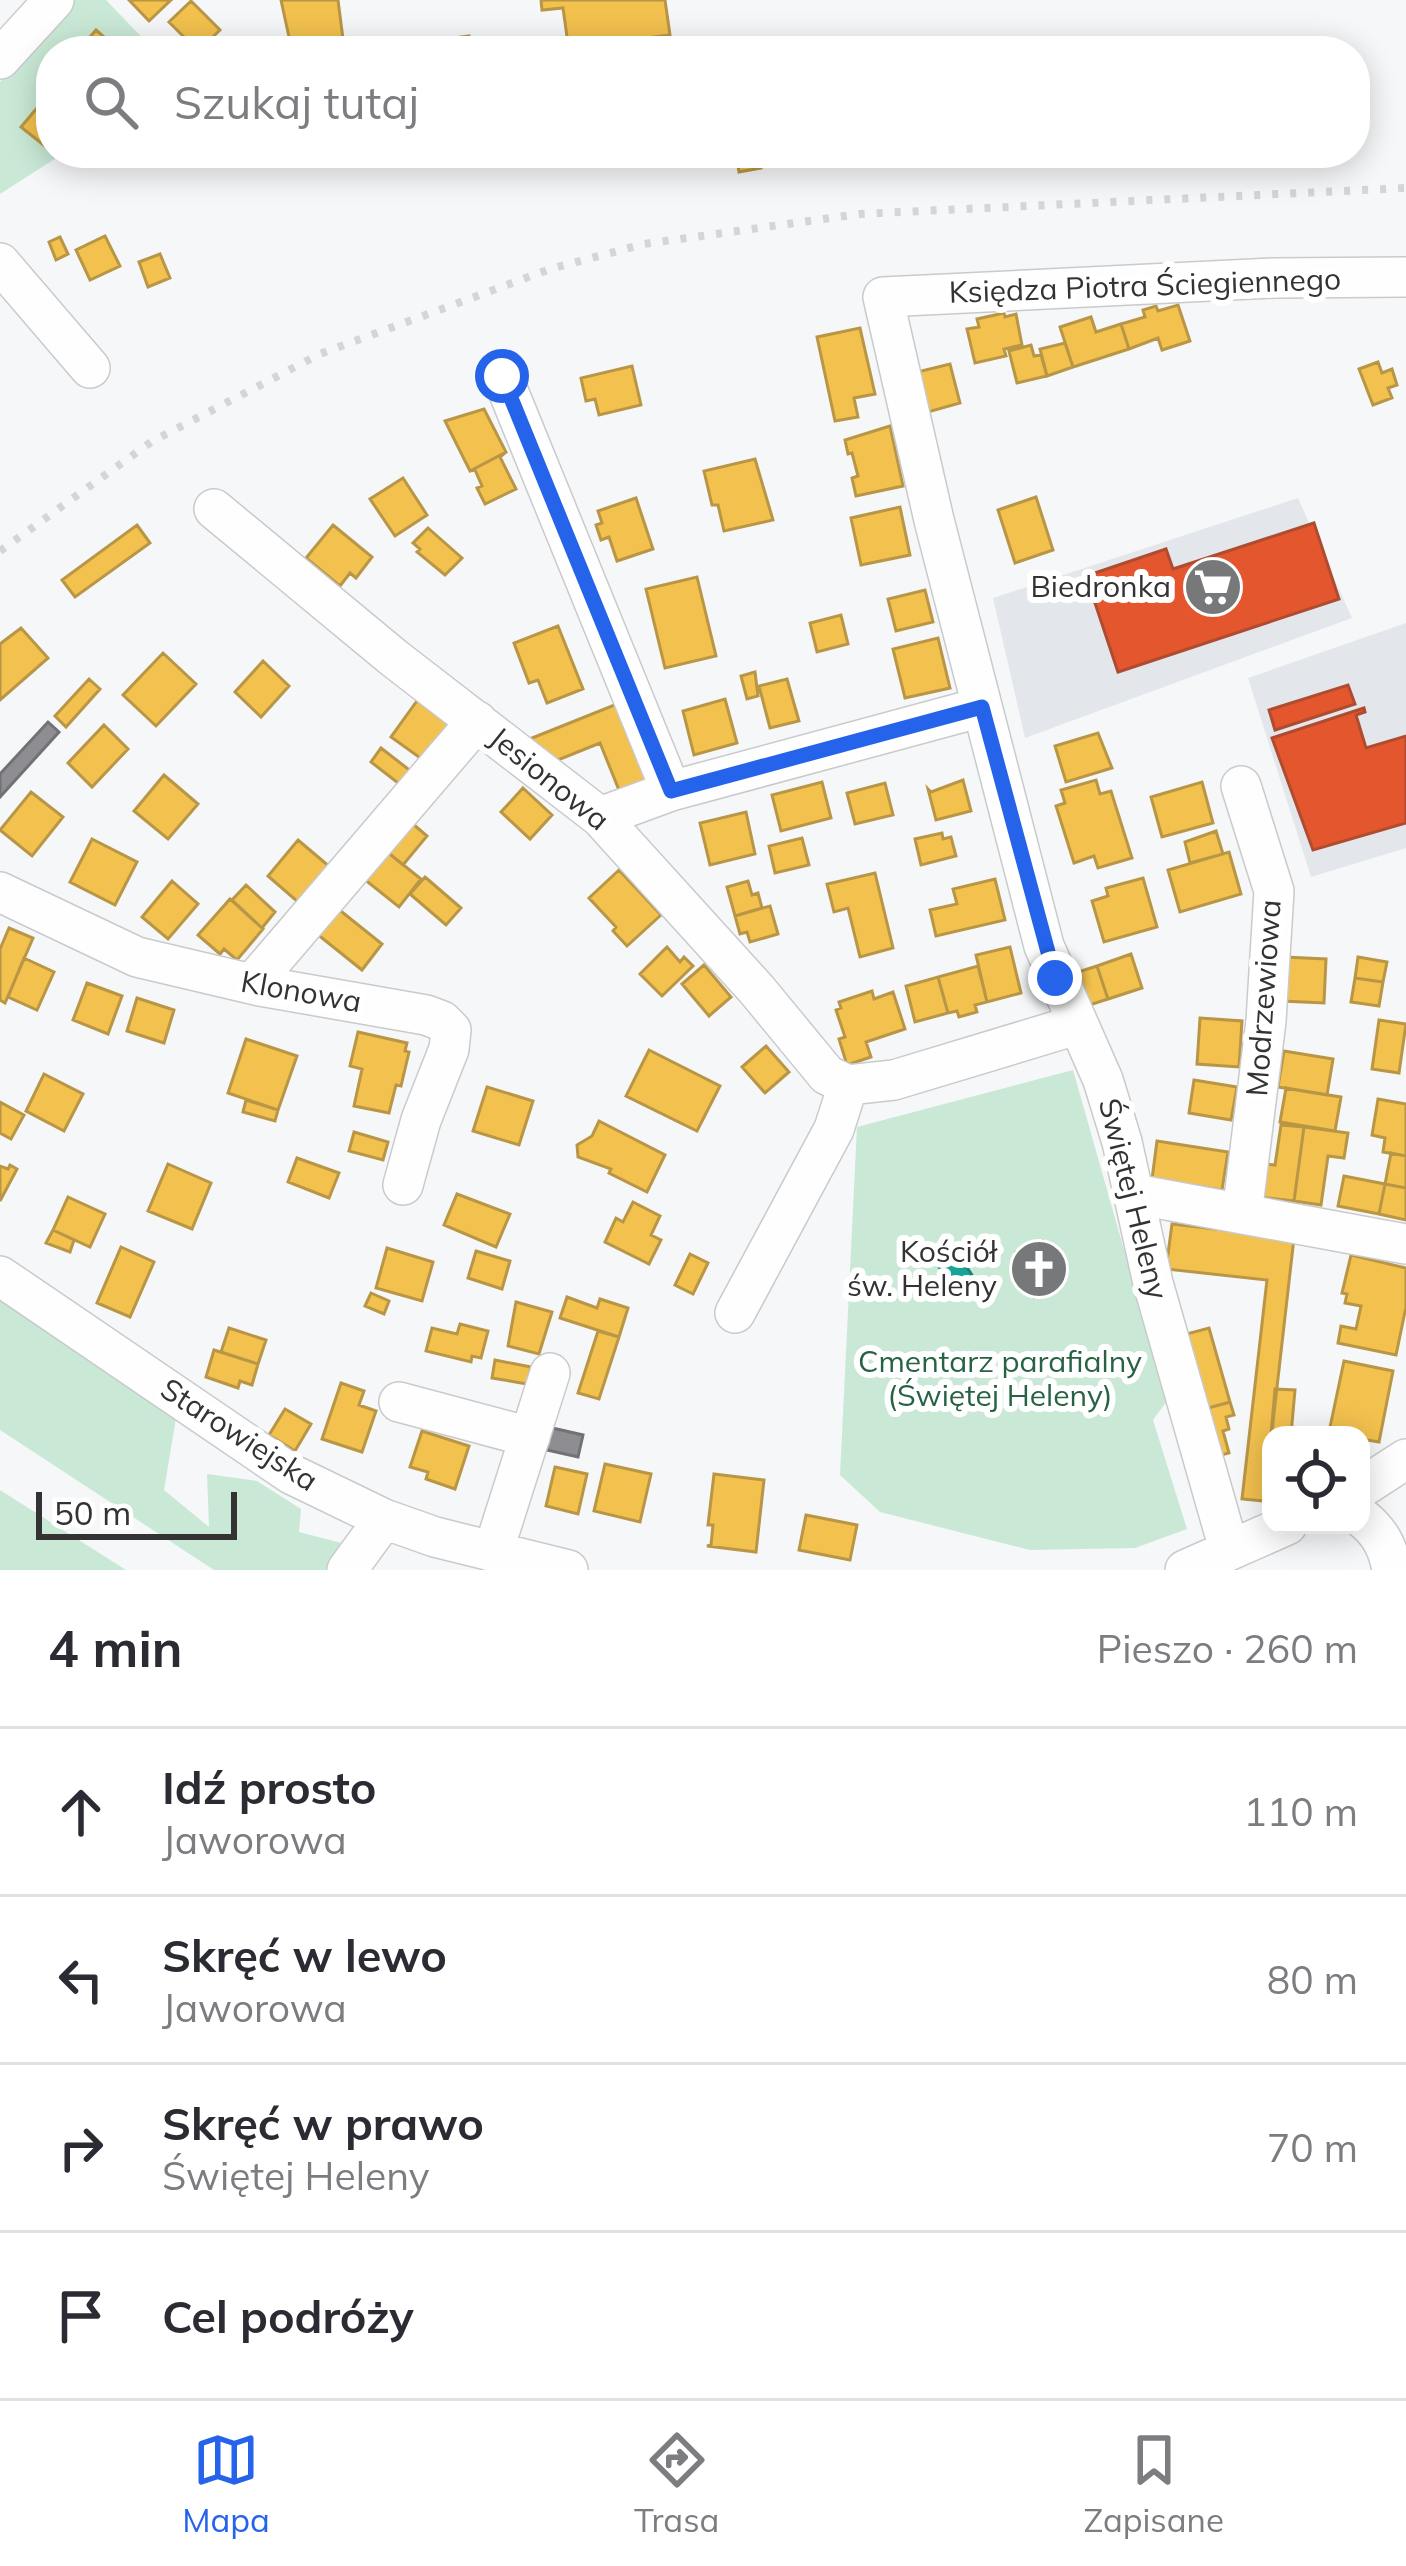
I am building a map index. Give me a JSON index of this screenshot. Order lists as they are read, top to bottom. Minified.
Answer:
{"streets":{"street":["Księdza Piotra Ściegiennego","Jesionowa","Klonowa","Modrzewiowa","Świętej Heleny","Starowiejska"]},"crossings":[["Księdza Piotra Ściegiennego","Świętej Heleny"]],"parks":["Cmentarz parafialny (Świętej Heleny)"],"places":{"supermarket":["Biedronka"],"church":["Kościół św. Heleny"]},"scale_bar":"50 m","page":{"search":"Szukaj tutaj","scale":"50 m","heading":["4 min","Pieszo · 260 m"],"list":[["Idź prosto","Jaworowa","110 m"],["Skręć w lewo","Jaworowa","80 m"],["Skręć w prawo","Świętej Heleny","70 m"],"Cel podróży"],"nav":["Mapa","Trasa","Zapisane"]}}
